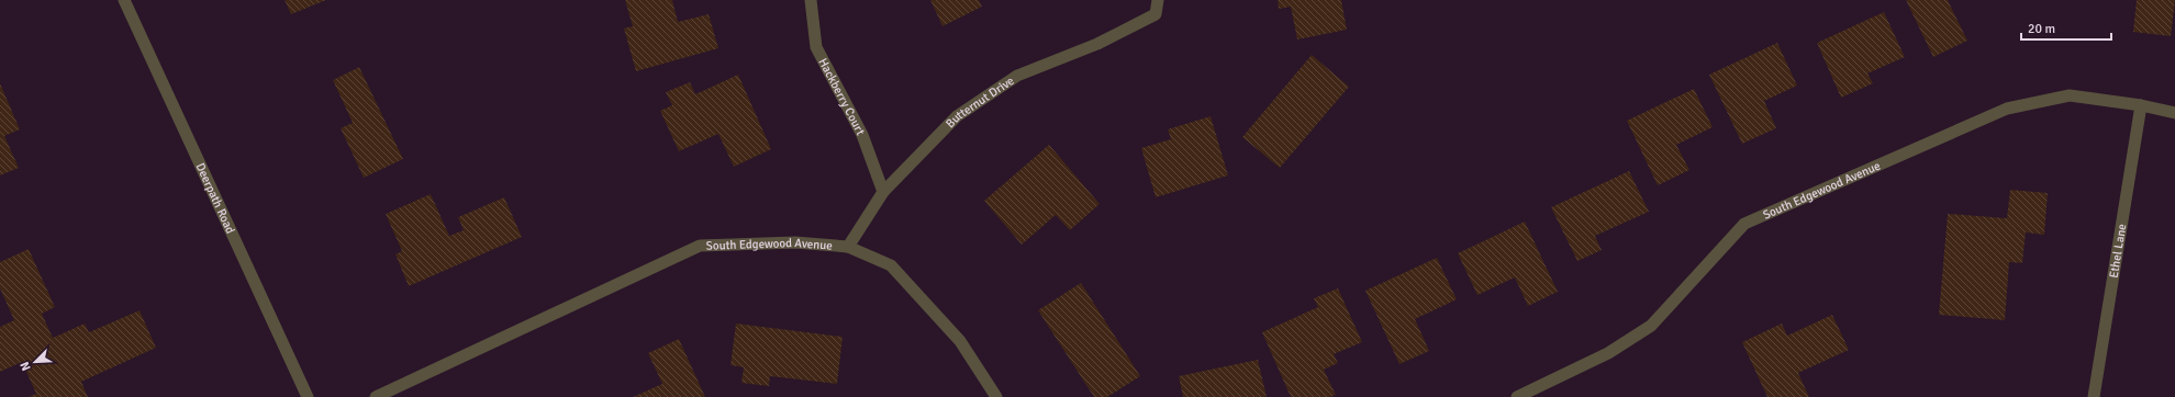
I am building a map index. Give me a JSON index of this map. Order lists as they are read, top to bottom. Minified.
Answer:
{"streets":{"street":["Hackberry Court","Butternut Drive","South Edgewood Avenue","Deerpath Road","Ethel Lane"]},"crossings":[["Hackberry Court","Butternut Drive"],["Butternut Drive","South Edgewood Avenue"],["South Edgewood Avenue","Ethel Lane"]],"scale_bar":"20 m","north":"bottom left"}
